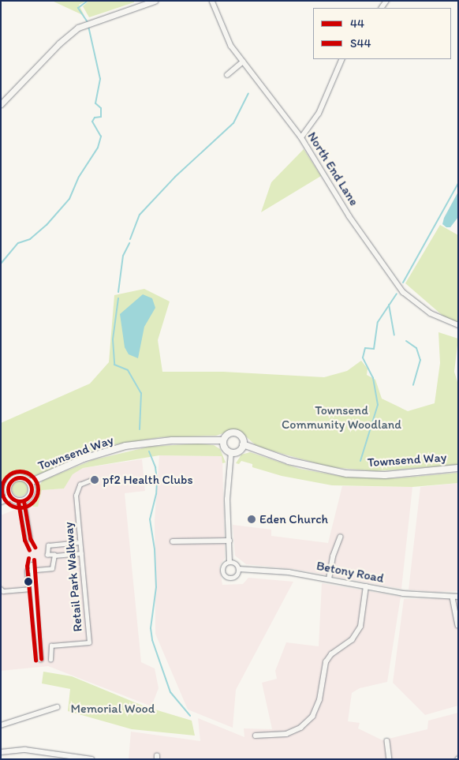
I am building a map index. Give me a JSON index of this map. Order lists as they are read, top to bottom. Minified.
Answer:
{"streets":{"main road":["Townsend Way"],"street":["North End Lane","Betony Road","Retail Park Walkway"]},"parks":["Townsend Community Woodland","Memorial Wood"],"places":["pf2 Health Clubs","Eden Church"],"lines":["transit line S44","transit line 44"],"legend":["44","S44"]}
